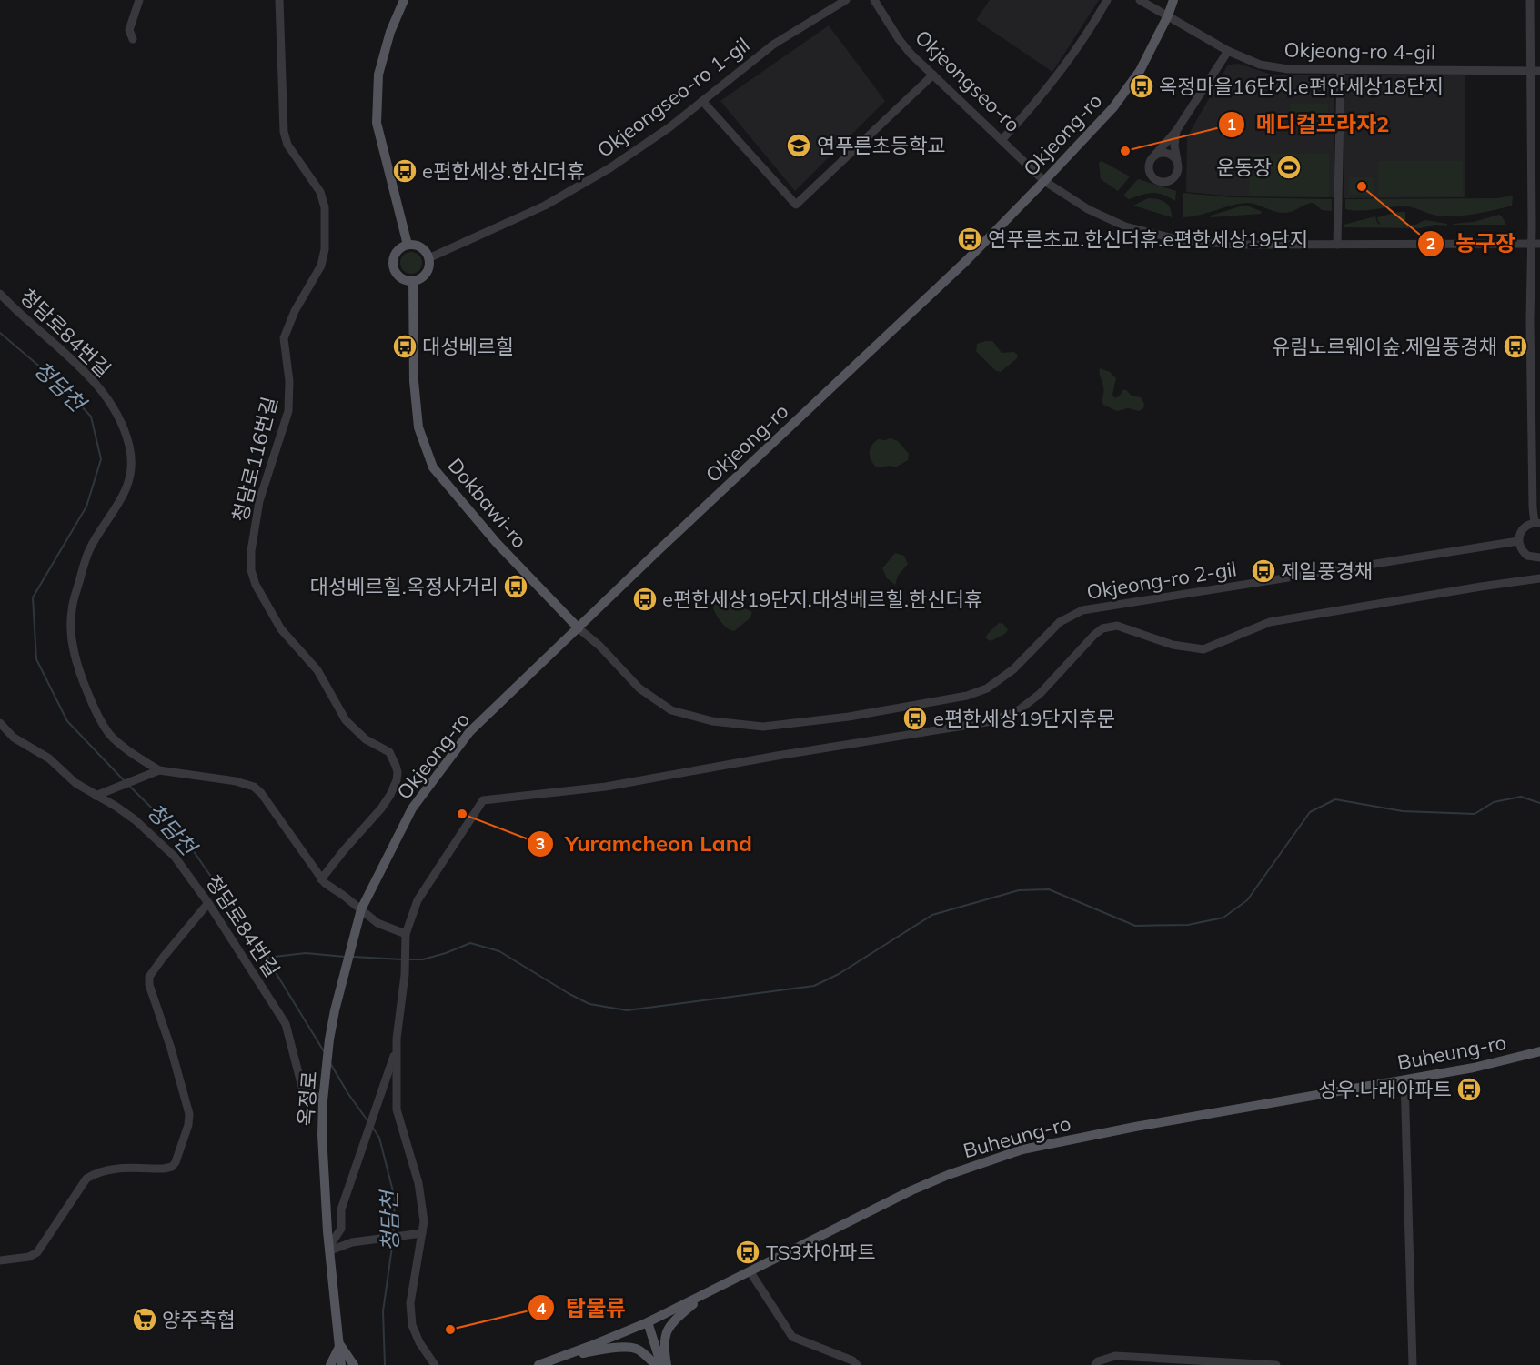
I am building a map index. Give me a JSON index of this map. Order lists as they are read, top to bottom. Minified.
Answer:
{"streets":{"main road":["Okjeong-ro","Dokbawi-ro","Buheung-ro","옥정로"],"street":["Okjeong-ro 4-gil","Okjeongseo-ro","Okjeongseo-ro 1-gil","청담로84번길","청담로116번길","Okjeong-ro 2-gil"]},"crossings":[["Okjeong-ro 4-gil","Okjeong-ro"],["Okjeongseo-ro","Okjeong-ro"],["Okjeongseo-ro 1-gil","Dokbawi-ro"],["Okjeong-ro","청담로84번길"],["Okjeong-ro","Dokbawi-ro"],["Okjeong-ro","Okjeong-ro 2-gil"],["Okjeong-ro","옥정로"],["청담로84번길","청담로116번길"],["청담로84번길","옥정로"],["Dokbawi-ro","Okjeong-ro 2-gil"]],"water":["청담천"],"places":{"bus stop":["옥정마을16단지.e편안세상18단지","e편한세상.한신더휴","연푸른초교.한신더휴.e편한세상19단지","대성베르힐","유림노르웨이숲.제일풍경채","제일풍경채","대성베르힐.옥정사거리","e편한세상19단지.대성베르힐.한신더휴","e편한세상19단지후문","성우.나래아파트","TS3차아파트"],"school or university":["연푸른초등학교"],"other":["메디컬프라자2","농구장","Yuramcheon Land","탑물류"],"sports":["운동장"],"supermarket":["양주축협"]}}
